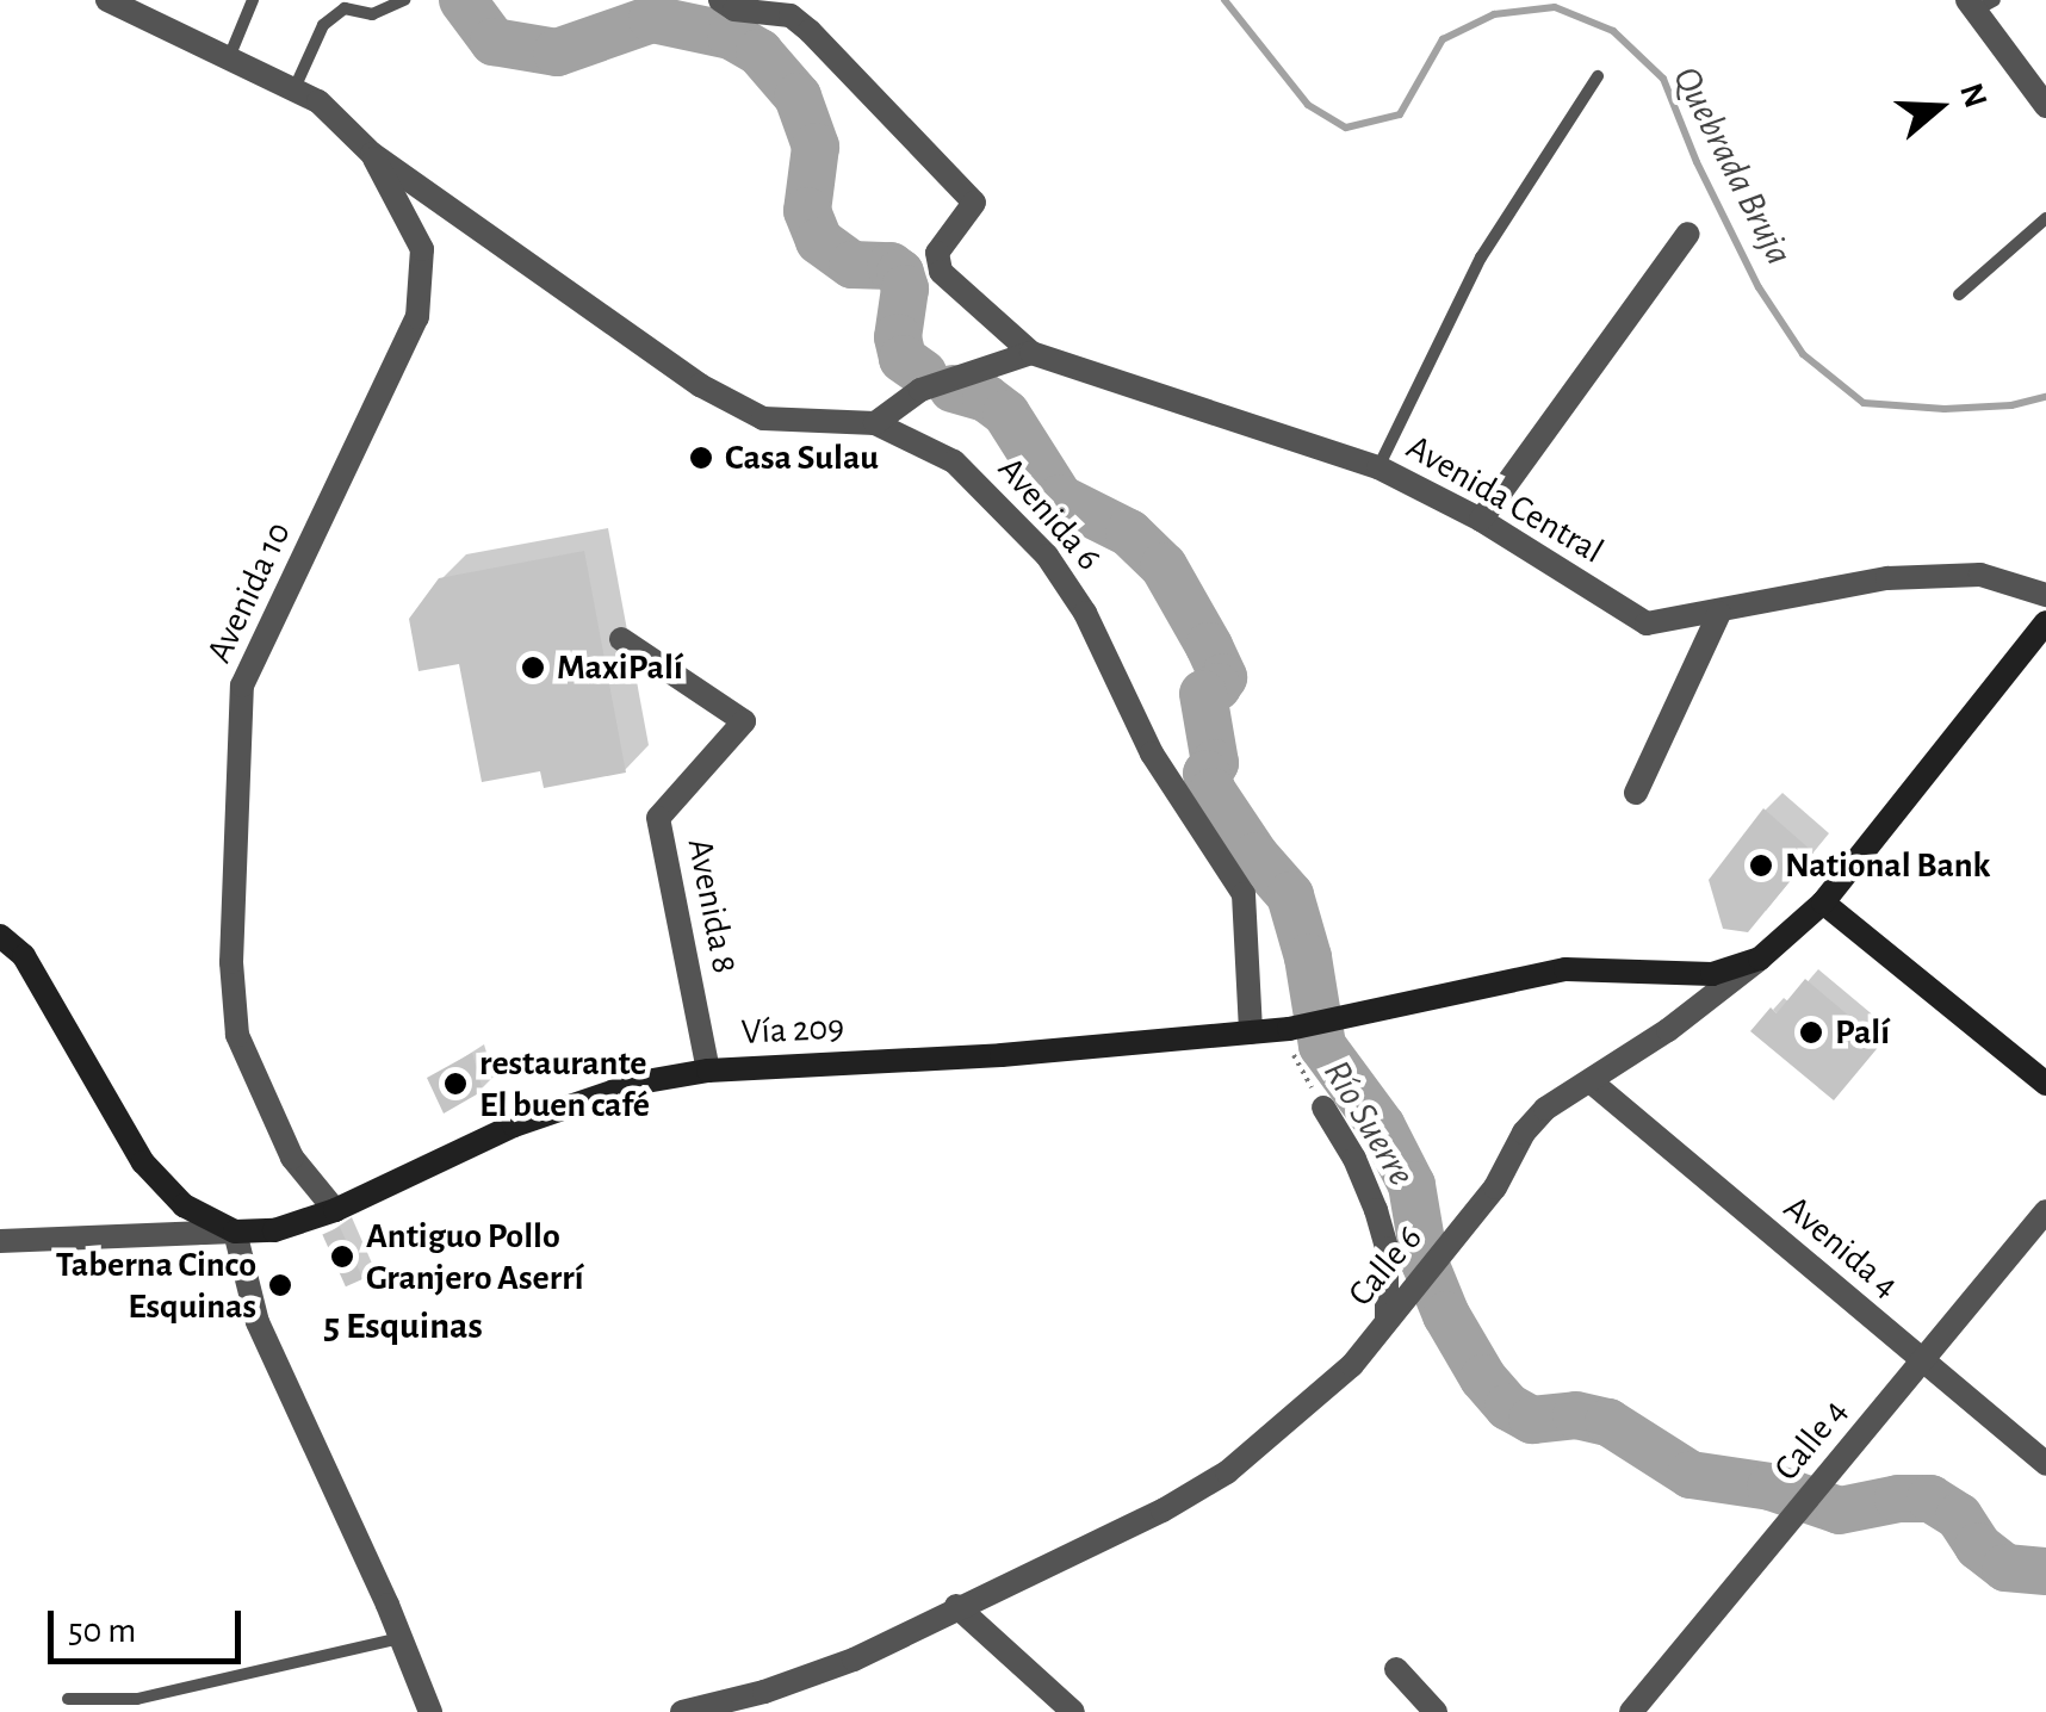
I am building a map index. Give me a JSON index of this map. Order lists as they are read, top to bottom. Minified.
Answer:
{"streets":{"main road":["Vía 209","Calle 6"],"street":["Avenida Central","Avenida 6","Avenida 10","Avenida 8","Avenida 4","Calle 4"]},"crossings":[["Avenida 6","Avenida 10"],["Avenida 6","Vía 209"],["Avenida 10","Vía 209"],["Avenida 8","Vía 209"],["Vía 209","Calle 6"],["Avenida 4","Calle 6"],["Avenida 4","Calle 4"]],"districts":["5 Esquinas"],"water":["Quebrada Bruja","Río Suerre"],"places":["Casa Sulau","MaxiPalí","National Bank","Palí","restaurante El buen café","Antiguo Pollo Granjero Aserrí","Taberna Cinco Esquinas"],"scale_bar":"50 m","north":"right"}
